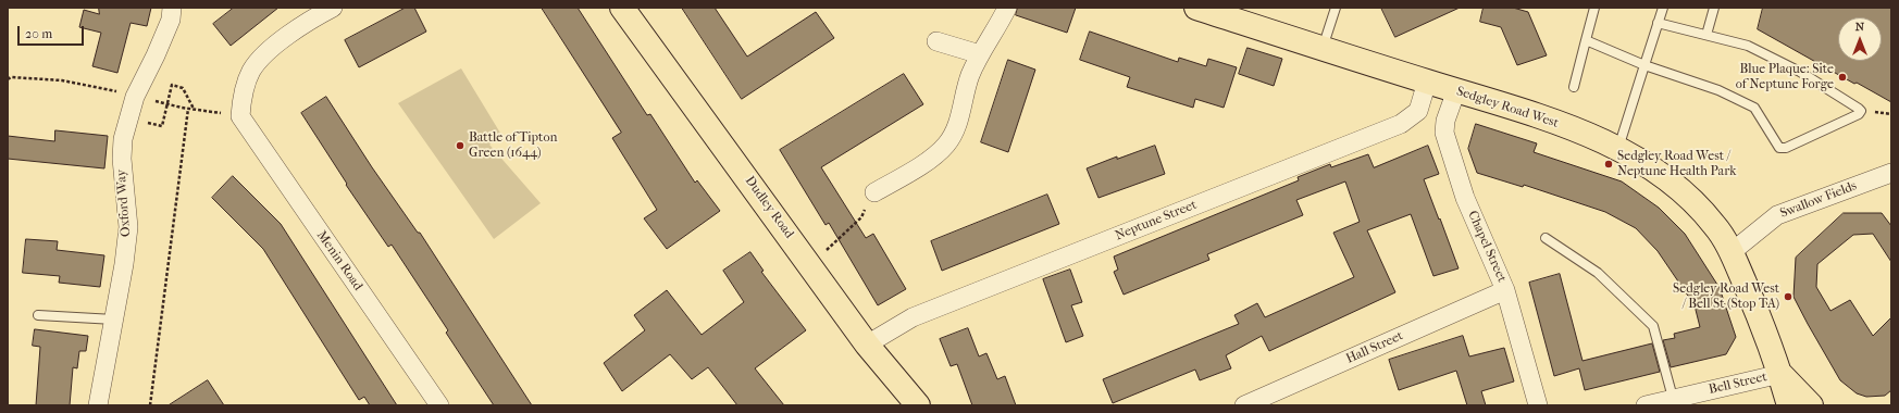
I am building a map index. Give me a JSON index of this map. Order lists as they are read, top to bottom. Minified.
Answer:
{"streets":{"main road":["Sedgley Road West","Dudley Road"],"street":["Swallow Fields","Oxford Way","Neptune Street","Chapel Street","Menin Road","Hall Street","Bell Street"]},"crossings":[["Sedgley Road West","Swallow Fields"],["Sedgley Road West","Neptune Street"],["Sedgley Road West","Chapel Street"],["Sedgley Road West","Bell Street"],["Dudley Road","Neptune Street"],["Chapel Street","Hall Street"]],"places":["Blue Plaque: Site of Neptune Forge","Battle of Tipton Green (1644)","Sedgley Road West / Neptune Health Park","Sedgley Road West / Bell St (Stop TA)"],"scale_bar":"20 m","north":"top"}
